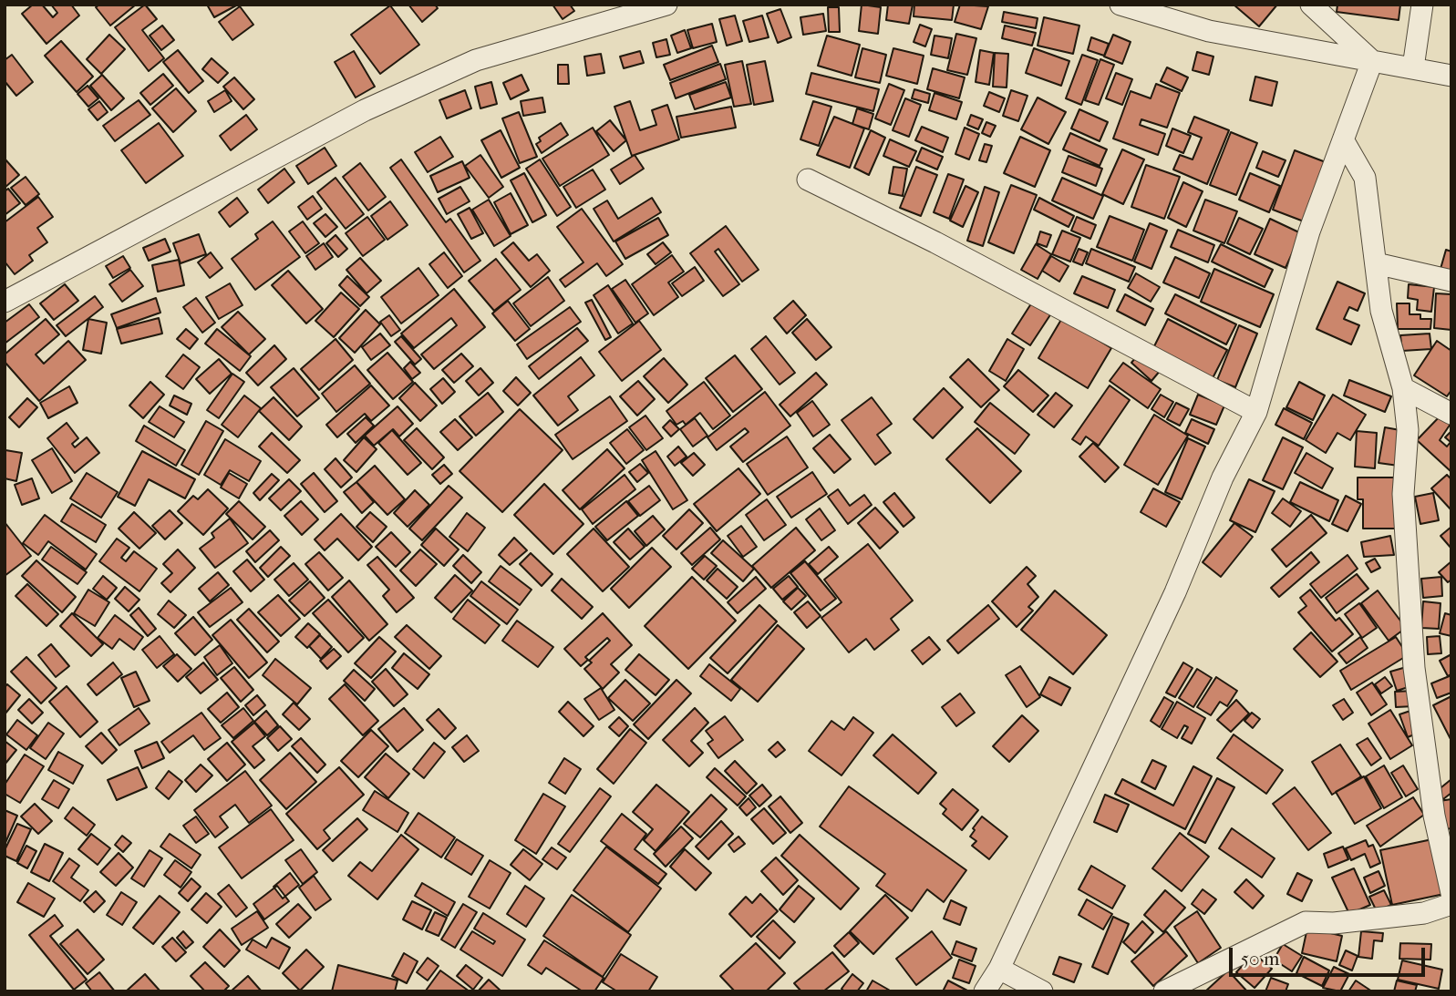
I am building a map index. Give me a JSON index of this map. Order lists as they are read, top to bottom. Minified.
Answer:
{"scale_bar":"50 m"}
